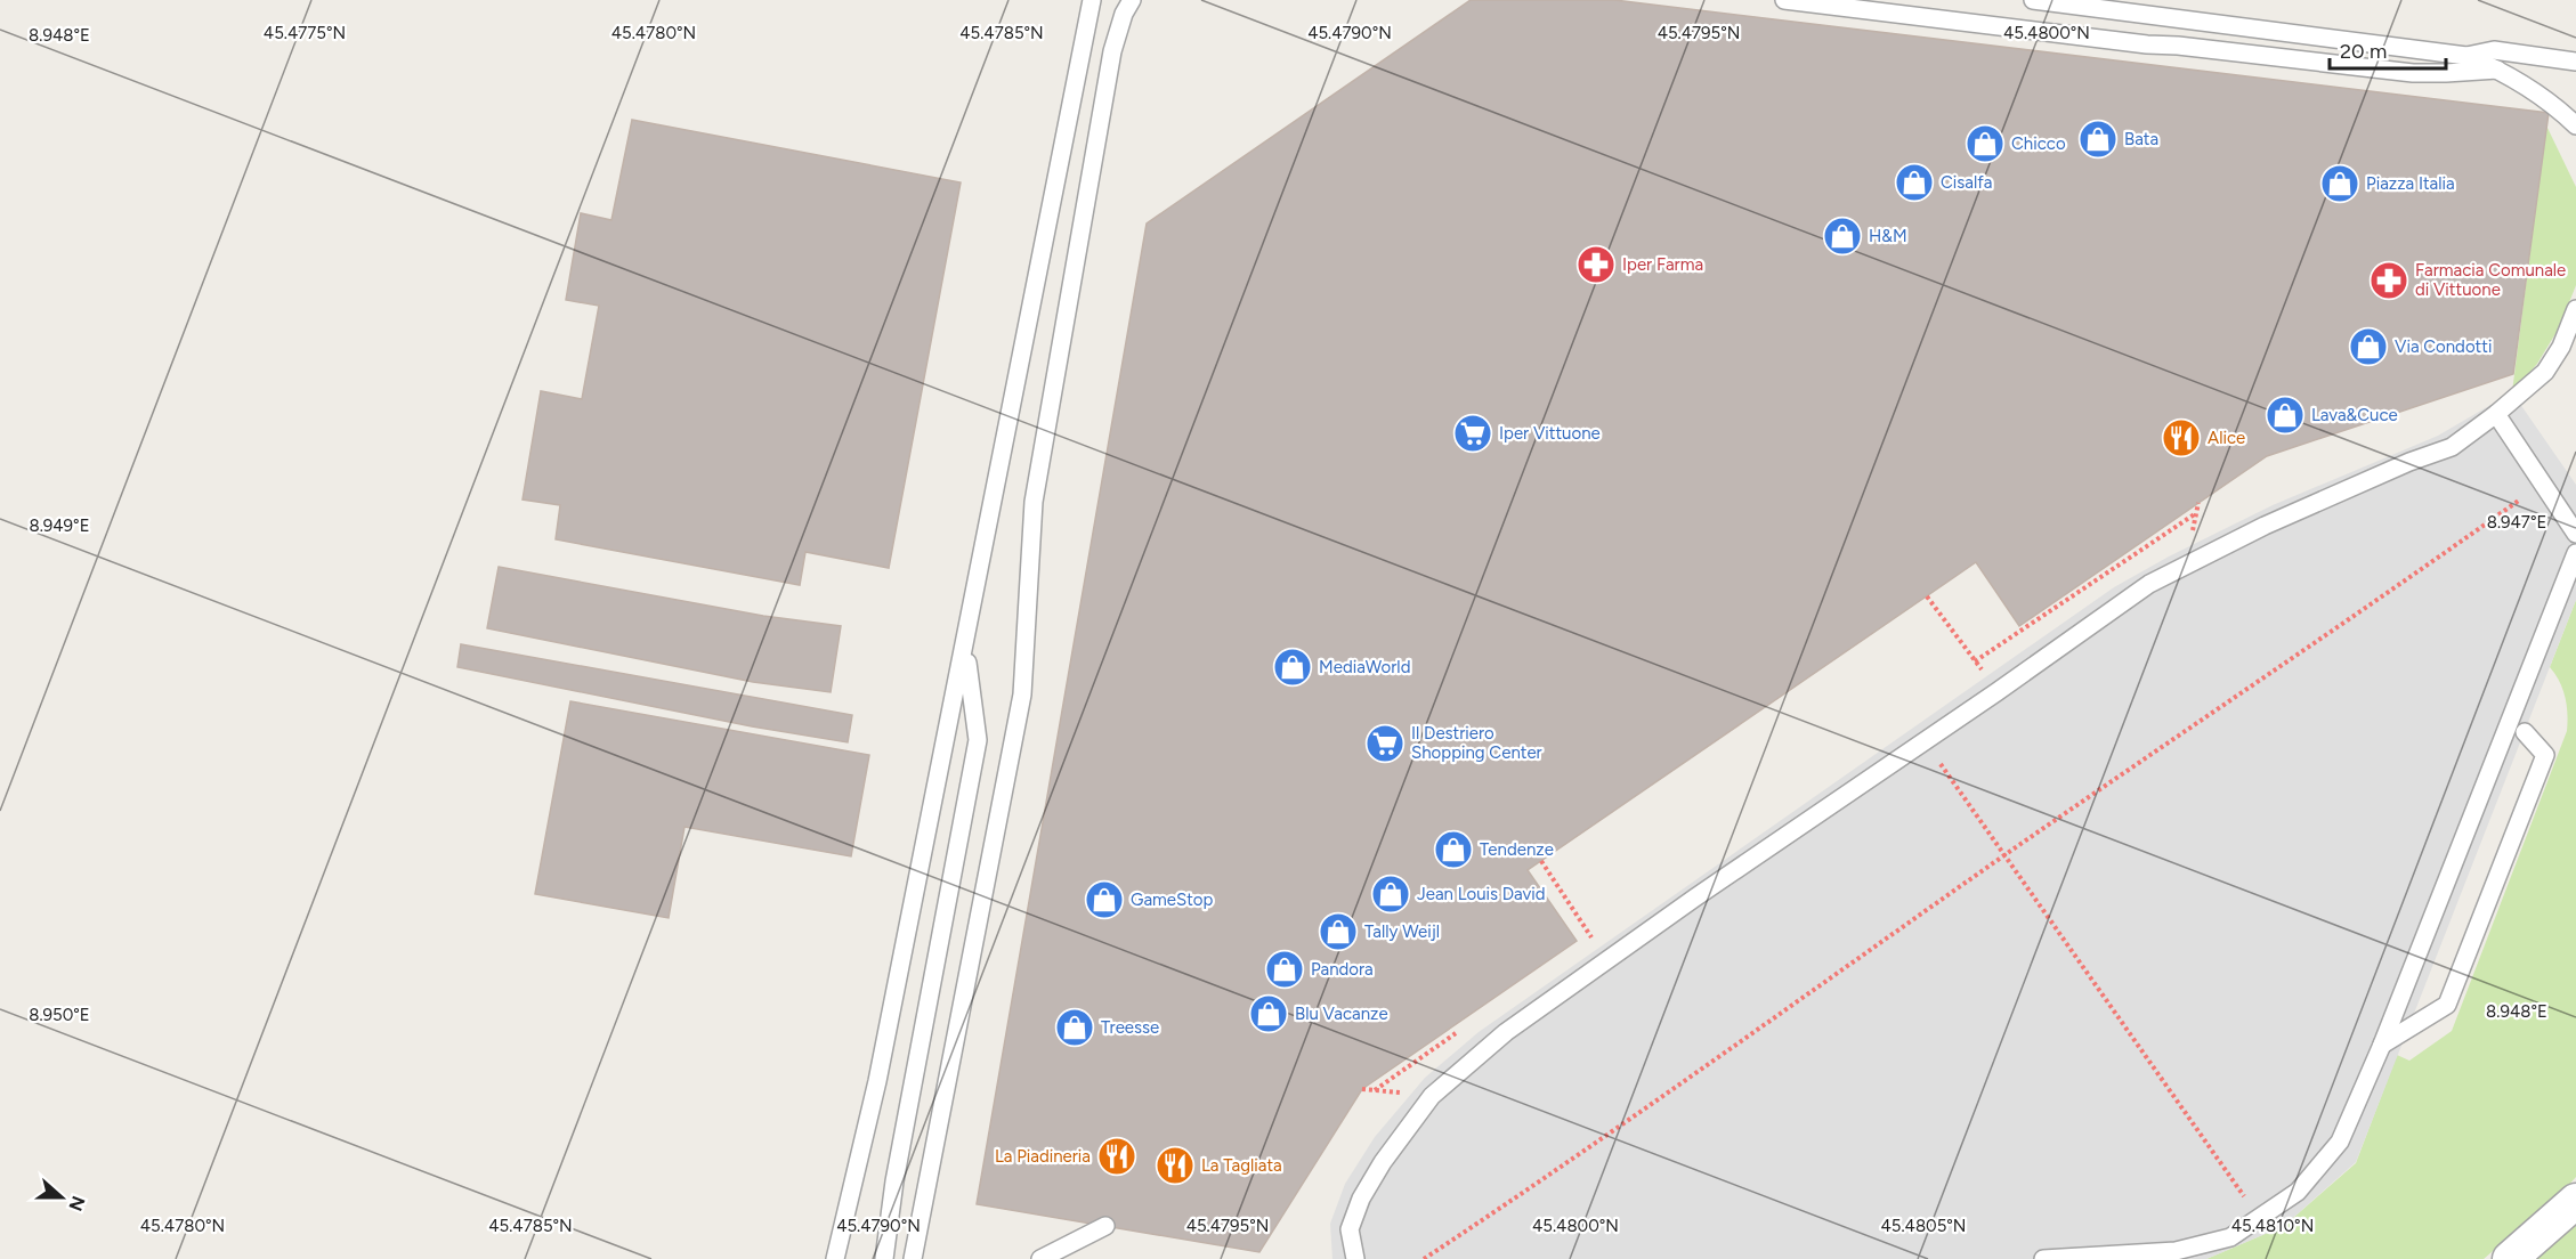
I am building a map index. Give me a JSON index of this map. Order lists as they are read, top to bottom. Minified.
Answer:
{"places":{"shop":["Bata","Chicco","Cisalfa","Piazza Italia","H&M","Via Condotti","Lava&Cuce","MediaWorld","Tendenze","Jean Louis David","GameStop","Tally Weijl","Pandora","Blu Vacanze","Treesse"],"pharmacy":["Iper Farma","Farmacia Comunale di Vittuone"],"supermarket":["Iper Vittuone","Il Destriero Shopping Center"],"restaurant":["Alice","La Piadineria","La Tagliata"]},"scale_bar":"20 m","north":"right","coordinates":["45.4775°N","45.4780°N","45.4785°N","45.4790°N","45.4795°N","45.4800°N","8.948°E","8.947°E","8.949°E","8.950°E","45.4805°N","45.4810°N"]}
